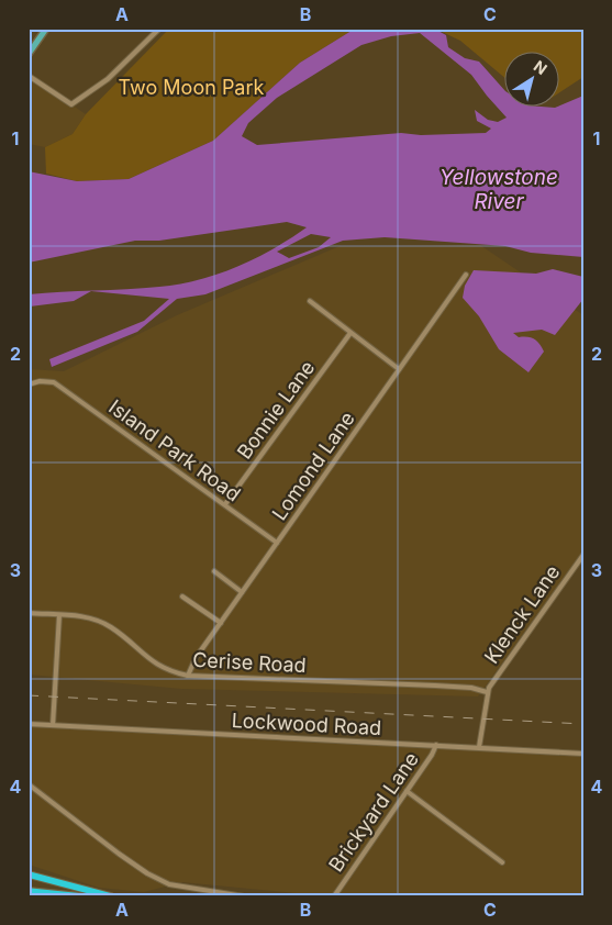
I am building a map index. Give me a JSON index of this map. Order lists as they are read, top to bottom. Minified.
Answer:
{"streets":{"street":["Bonnie Lane","Island Park Road","Lomond Lane","Klenck Lane","Cerise Road","Lockwood Road","Brickyard Lane"]},"crossings":[["Bonnie Lane","Island Park Road"],["Island Park Road","Lomond Lane"],["Lomond Lane","Cerise Road"],["Klenck Lane","Cerise Road"],["Lockwood Road","Brickyard Lane"]],"water":["Yellowstone River"],"parks":["Two Moon Park"],"north":"top right","grid":{"columns":["A","B","C"],"rows":["1","2","3","4"]}}
